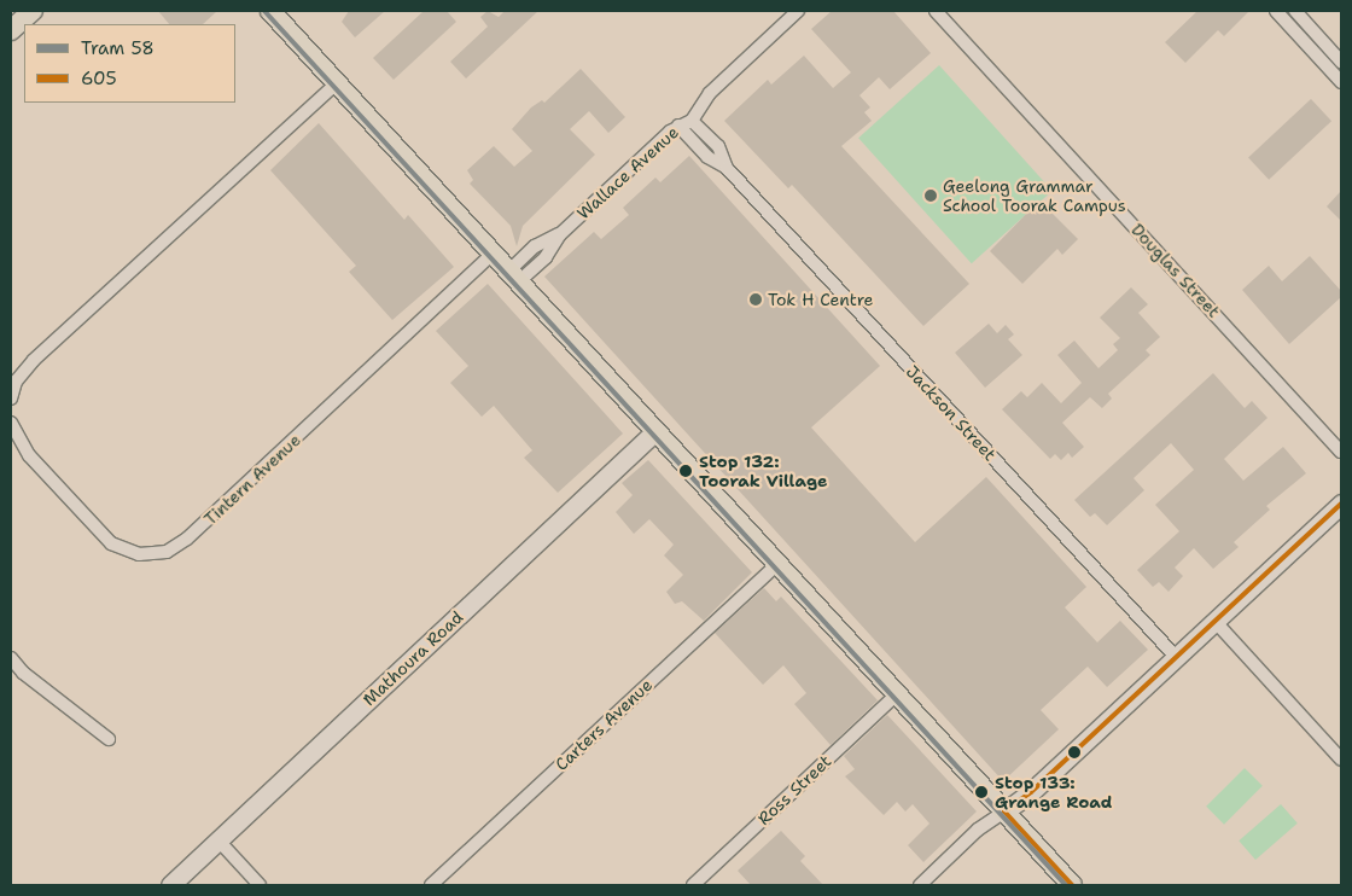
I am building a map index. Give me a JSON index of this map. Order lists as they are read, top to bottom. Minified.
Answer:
{"streets":{"street":["Wallace Avenue","Douglas Street","Jackson Street","Tintern Avenue","Mathoura Road","Carters Avenue","Ross Street"]},"crossings":[["Wallace Avenue","Jackson Street"]],"places":["Geelong Grammar School Toorak Campus","Tok H Centre","Stop 132: Toorak Village","Stop 133: Grange Road"],"lines":["tram line 58","transit line 605"],"legend":["Tram 58","605"]}
